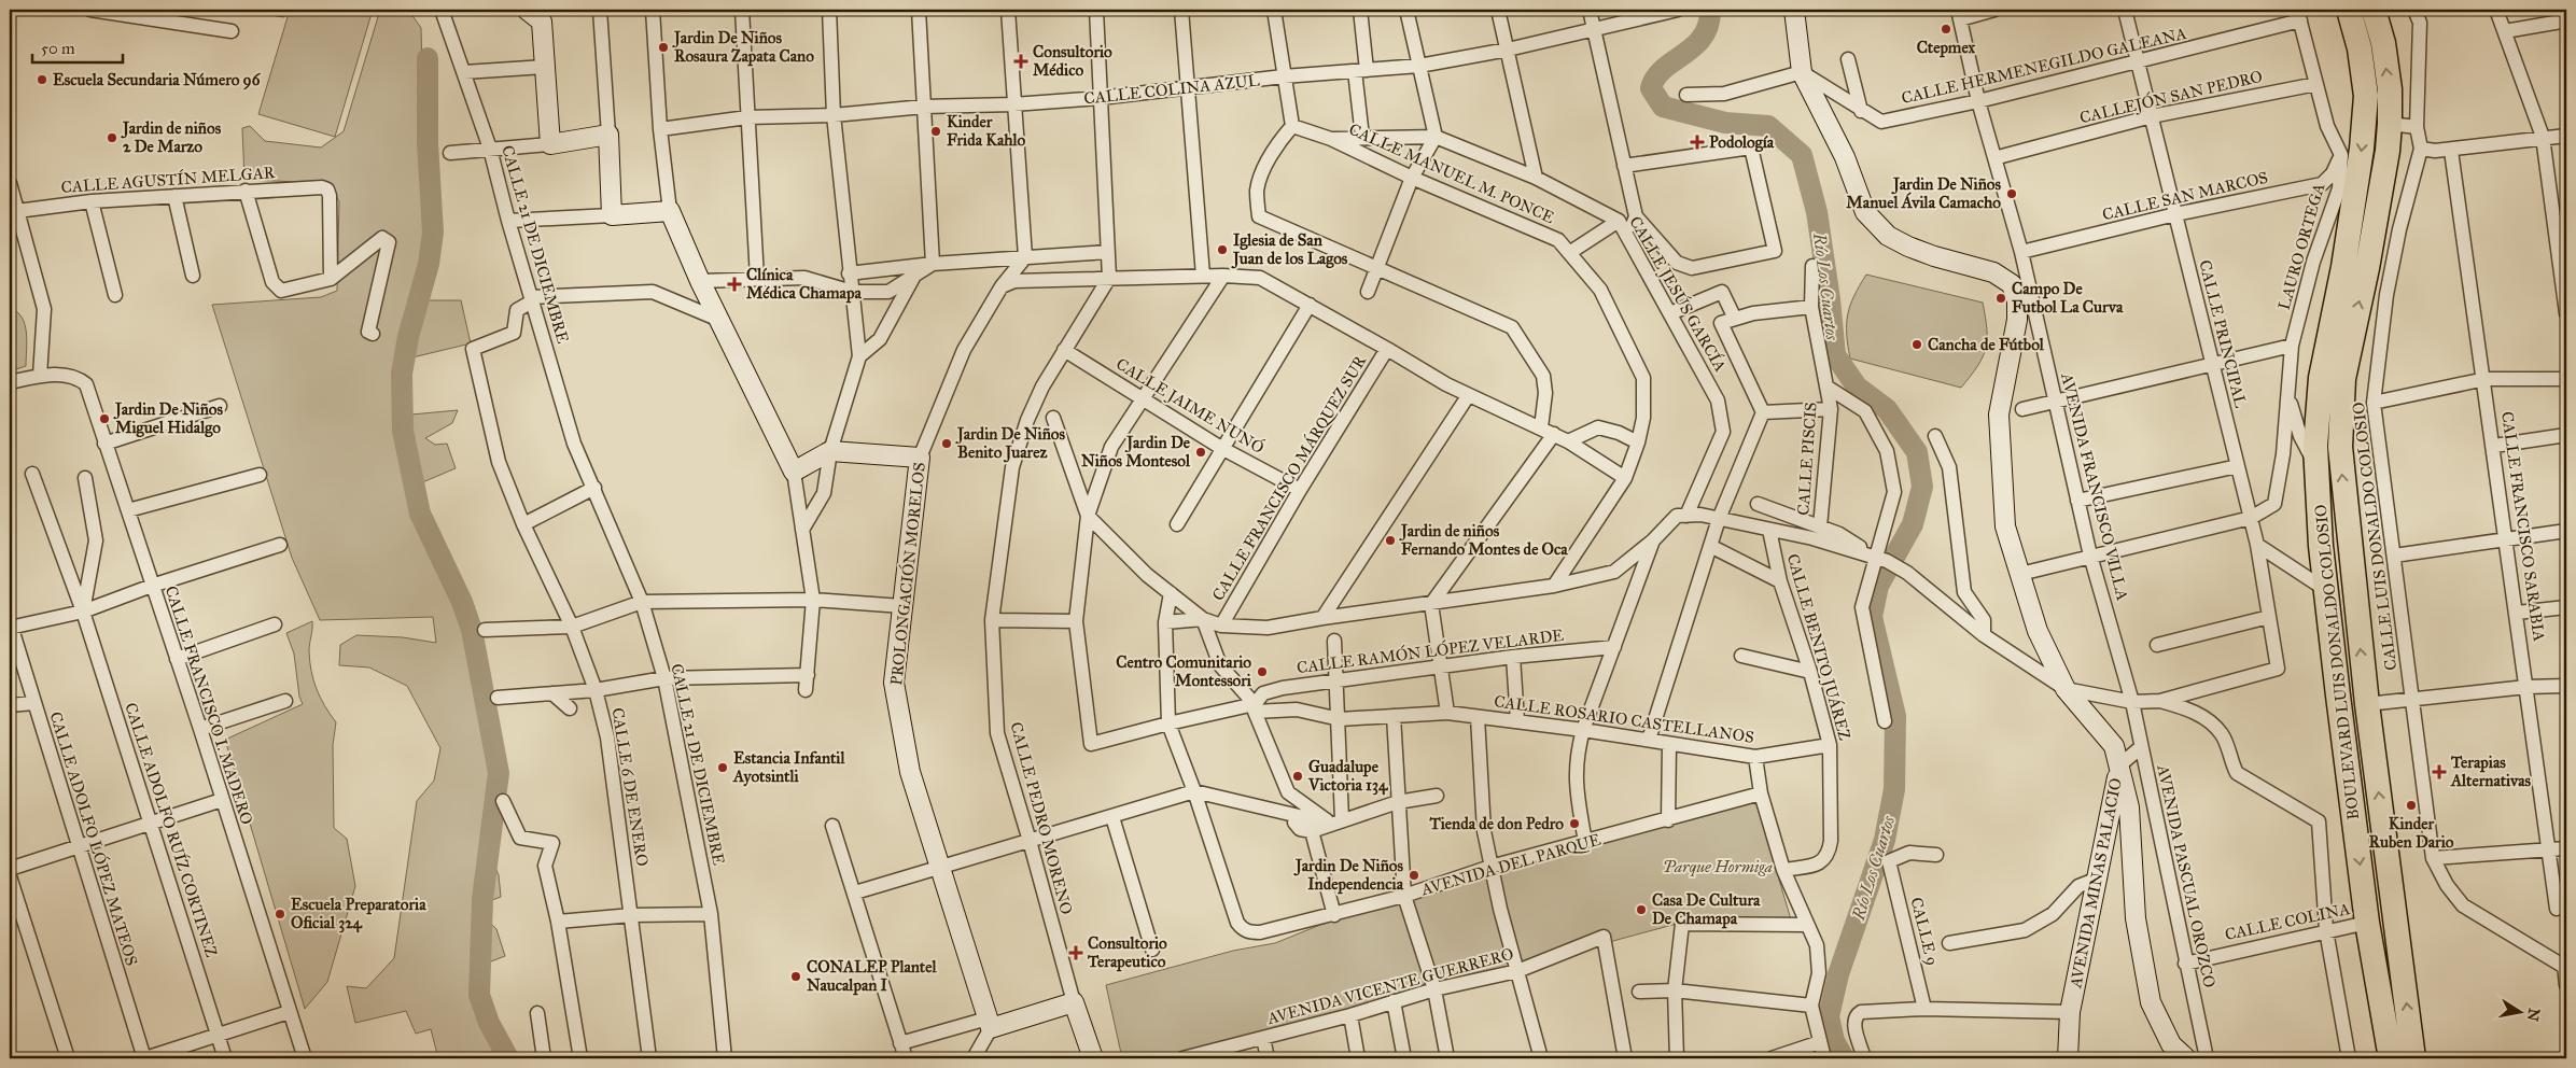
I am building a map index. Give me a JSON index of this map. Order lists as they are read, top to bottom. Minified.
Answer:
{"streets":{"highway":["BOULEVARD LUIS DONALDO COLOSIO"],"main road":["PROLONGACIÓN MORELOS","AVENIDA MINAS PALACIO"],"street":["CALLE HERMENEGILDO GALEANA","CALLE COLINA AZUL","CALLEJÓN SAN PEDRO","CALLE MANUEL M. PONCE","CALLE AGUSTÍN MELGAR","CALLE SAN MARCOS","CALLE 21 DE DICIEMBRE","LAURO ORTEGA","CALLE JESÚS GARCÍA","CALLE PRINCIPAL","CALLE JAIME NUNÓ","CALLE PISCIS","CALLE FRANCISCO MÁRQUEZ SUR","AVENIDA FRANCISCO VILLA","CALLE FRANCISCO SARABIA","CALLE LUIS DONALDO COLOSIO","CALLE BENITO JUÁREZ","CALLE RAMÓN LÓPEZ VELARDE","CALLE FRANCISCO I. MADERO","CALLE ROSARIO CASTELLANOS","CALLE 6 DE ENERO","CALLE PEDRO MORENO","CALLE ADOLFO RUÍZ CORTINEZ","CALLE ADOLFO LÓPEZ MATEOS","AVENIDA DEL PARQUE","AVENIDA PASCUAL OROZCO","CALLE COLINA","CALLE 9","AVENIDA VICENTE GUERRERO"]},"crossings":[["CALLE HERMENEGILDO GALEANA","LAURO ORTEGA"],["CALLE HERMENEGILDO GALEANA","CALLE PRINCIPAL"],["CALLE HERMENEGILDO GALEANA","AVENIDA FRANCISCO VILLA"],["CALLEJÓN SAN PEDRO","LAURO ORTEGA"],["CALLEJÓN SAN PEDRO","CALLE PRINCIPAL"],["CALLE MANUEL M. PONCE","CALLE JESÚS GARCÍA"],["CALLE SAN MARCOS","LAURO ORTEGA"],["CALLE SAN MARCOS","CALLE PRINCIPAL"],["CALLE SAN MARCOS","AVENIDA FRANCISCO VILLA"],["CALLE 21 DE DICIEMBRE","CALLE 6 DE ENERO"],["LAURO ORTEGA","CALLE PRINCIPAL"],["CALLE JAIME NUNÓ","CALLE FRANCISCO MÁRQUEZ SUR"],["CALLE JAIME NUNÓ","CALLE PEDRO MORENO"],["AVENIDA FRANCISCO VILLA","AVENIDA PASCUAL OROZCO"],["AVENIDA FRANCISCO VILLA","AVENIDA MINAS PALACIO"],["CALLE BENITO JUÁREZ","CALLE ROSARIO CASTELLANOS"],["CALLE RAMÓN LÓPEZ VELARDE","CALLE ROSARIO CASTELLANOS"],["BOULEVARD LUIS DONALDO COLOSIO","CALLE COLINA"],["AVENIDA PASCUAL OROZCO","CALLE COLINA"]],"water":["Río Los Cuartos"],"parks":["Parque Hormiga"],"places":{"other":["Ctepmex","Jardin De Niños Rosaura Zapata Cano","Escuela Secundaria Número 96","Kinder Frida Kahlo","Jardin de niños 2 De Marzo","Jardin De Niños Manuel Ávila Camacho","Iglesia de San Juan de los Lagos","Campo De Futbol La Curva","Cancha de Fútbol","Jardin De Niños Miguel Hidalgo","Jardin De Niños Benito Juarez","Jardin De Niños Montesol","Jardin de niños Fernando Montes de Oca","Centro Comunitario Montessori","Estancia Infantil Ayotsintli","Guadalupe Victoria 134","Kinder Ruben Dario","Tienda de don Pedro","Jardin De Niños Independencia","Casa De Cultura De Chamapa","Escuela Preparatoria Oficial 324","CONALEP Plantel Naucalpan I"],"health":["Consultorio Médico","Podología","Clínica Médica Chamapa","Terapias Alternativas","Consultorio Terapeutico"]},"scale_bar":"50 m","north":"right"}
